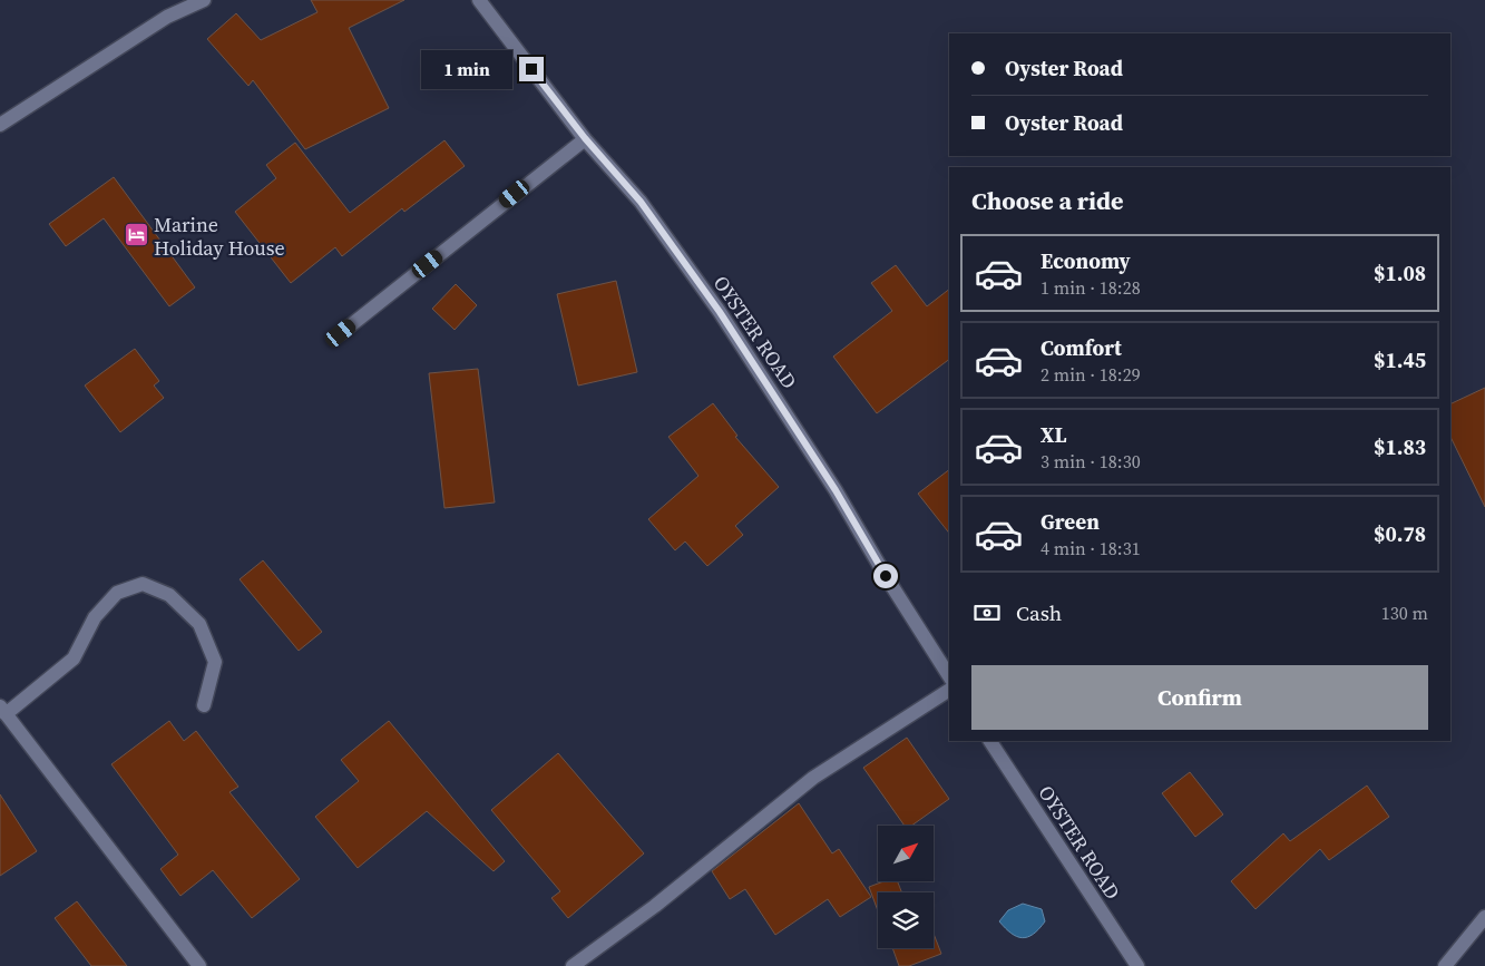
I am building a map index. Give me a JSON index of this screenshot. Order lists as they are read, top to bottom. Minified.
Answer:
{"streets":{"street":["OYSTER ROAD"]},"places":{"hotel":["Marine Holiday House"]},"north":"top right","page":{"banner":["Oyster Road","Oyster Road"],"bubble":"1 min","heading":"Choose a ride","list":[{"name":"Economy","note":"1 min · 18:28","value":"$1.08"},{"name":"Comfort","note":"2 min · 18:29","value":"$1.45"},{"name":"XL","note":"3 min · 18:30","value":"$1.83"},{"name":"Green","note":"4 min · 18:31","value":"$0.78"}],"pay":["Cash","130 m"],"buttons":"Confirm"}}
